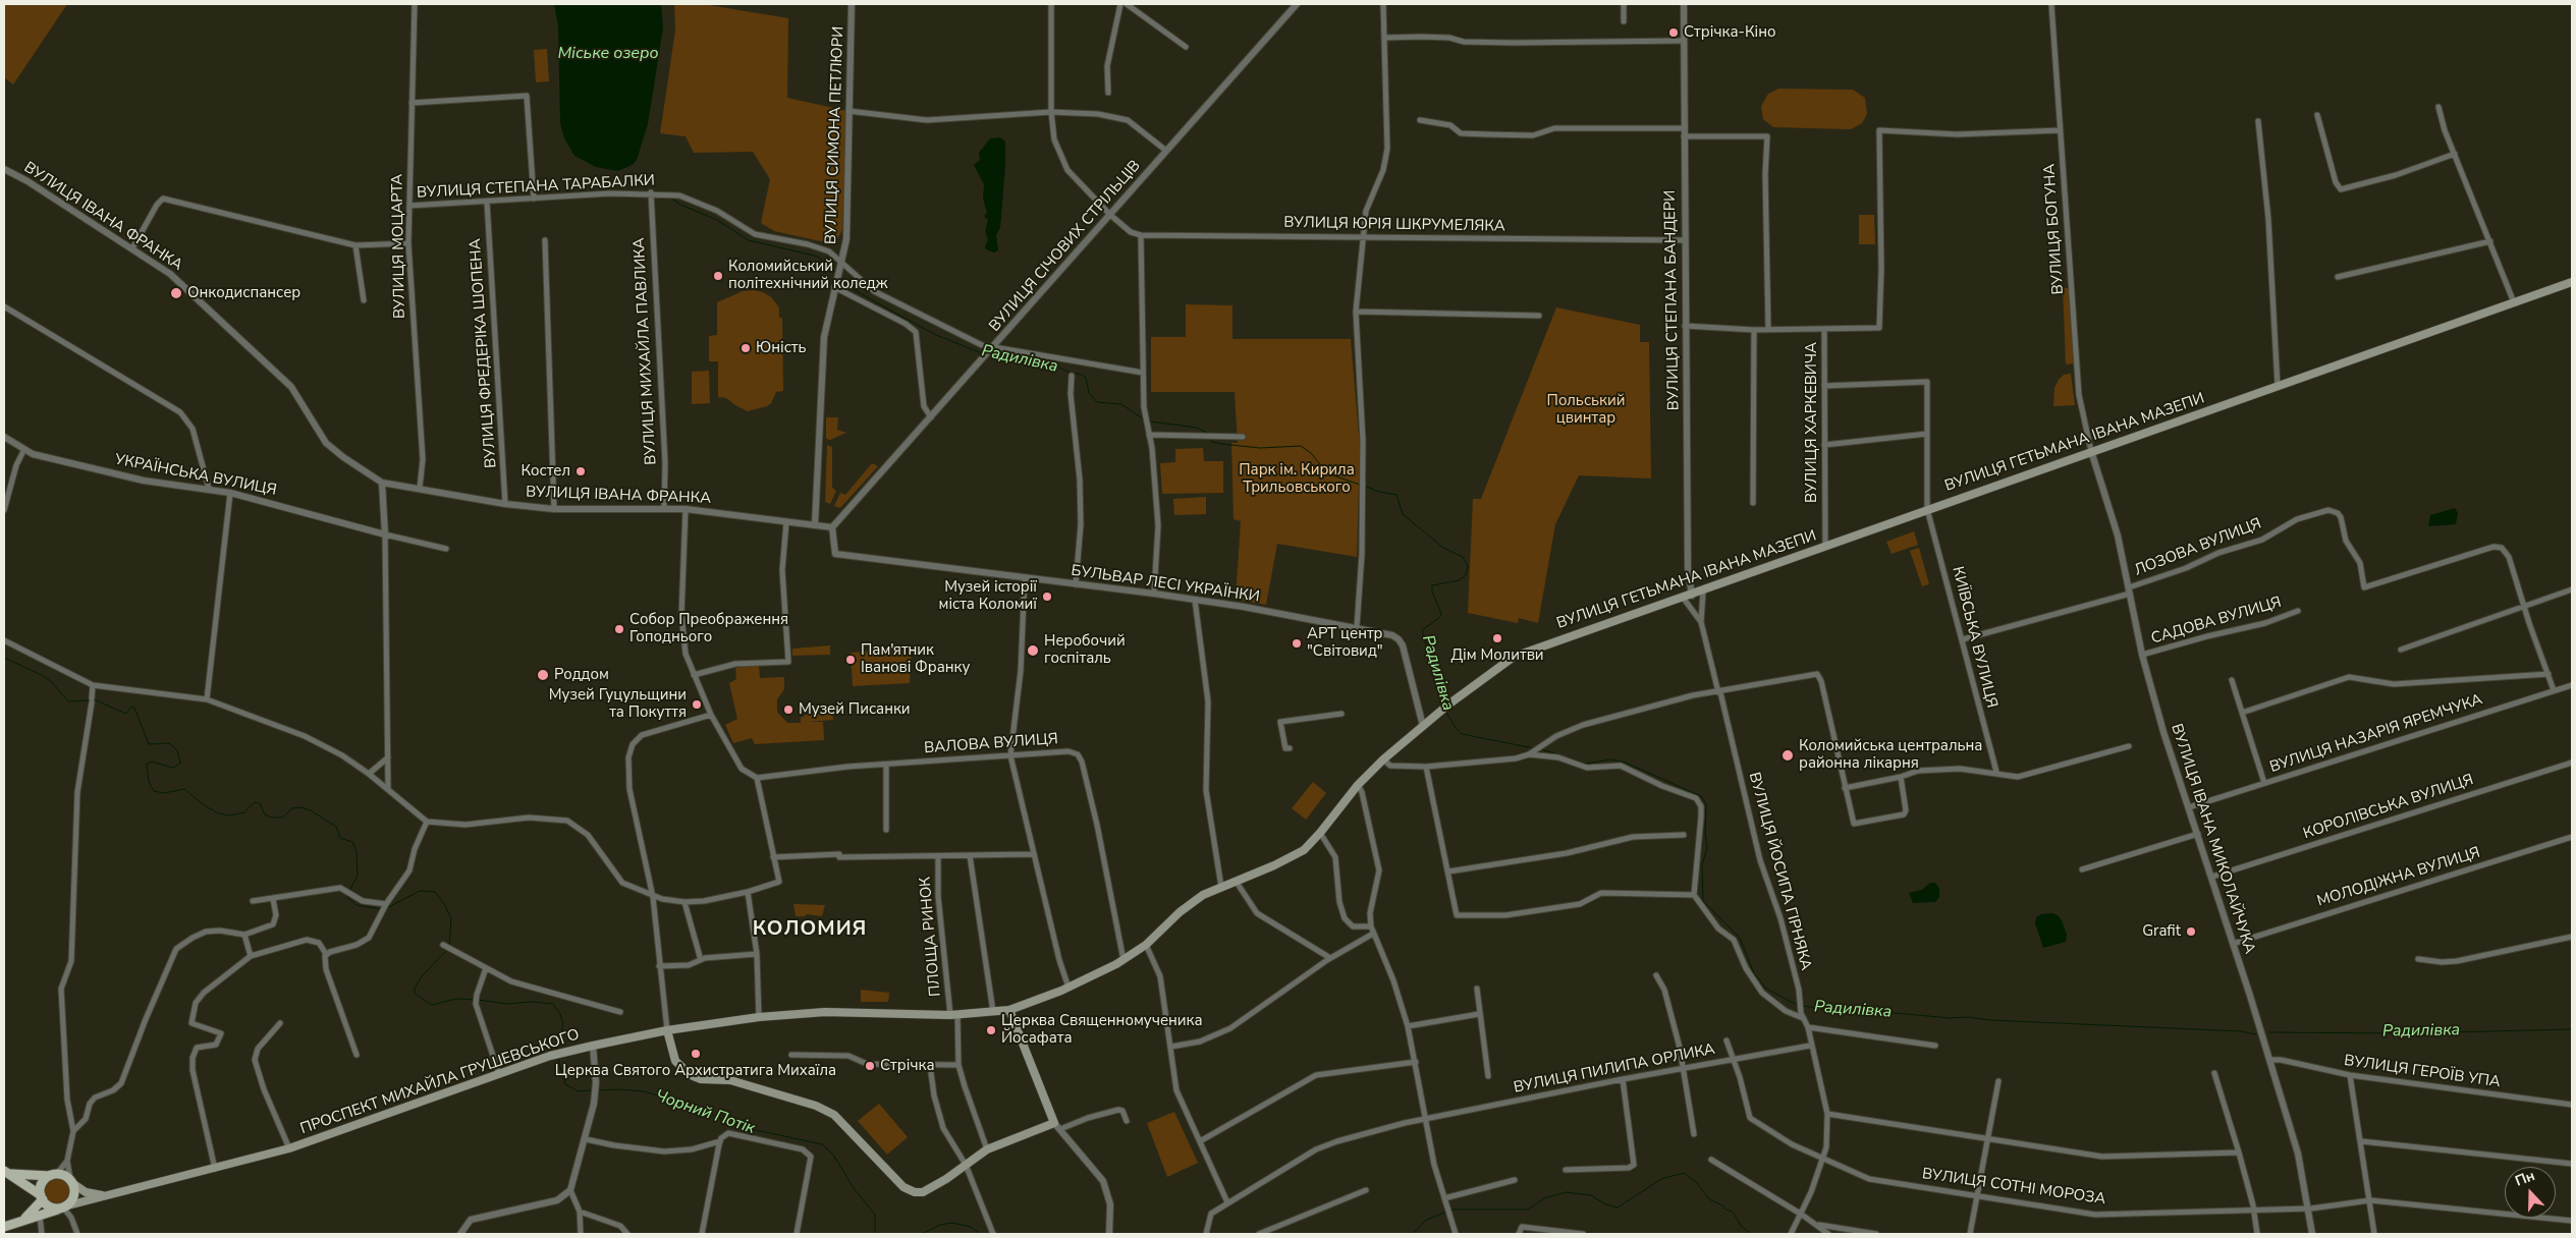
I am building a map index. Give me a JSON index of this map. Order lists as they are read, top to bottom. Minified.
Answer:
{"streets":{"main road":["ВУЛИЦЯ ГЕТЬМАНА ІВАНА МАЗЕПИ","ПРОСПЕКТ МИХАЙЛА ГРУШЕВСЬКОГО"],"street":["ВУЛИЦЯ СИМОНА ПЕТЛЮРИ","ВУЛИЦЯ СТЕПАНА ТАРАБАЛКИ","ВУЛИЦЯ ІВАНА ФРАНКА","ВУЛИЦЯ ЮРІЯ ШКРУМЕЛЯКА","ВУЛИЦЯ БОГУНА","ВУЛИЦЯ МОЦАРТА","ВУЛИЦЯ СІЧОВИХ СТРІЛЬЦІВ","ВУЛИЦЯ СТЕПАНА БАНДЕРИ","ВУЛИЦЯ МИХАЙЛА ПАВЛИКА","ВУЛИЦЯ ФРЕДЕРІКА ШОПЕНА","ВУЛИЦЯ ХАРКЕВИЧА","УКРАЇНСЬКА ВУЛИЦЯ","ЛОЗОВА ВУЛИЦЯ","БУЛЬВАР ЛЕСІ УКРАЇНКИ","САДОВА ВУЛИЦЯ","КИЇВСЬКА ВУЛИЦЯ","ВУЛИЦЯ НАЗАРІЯ ЯРЕМЧУКА","ВАЛОВА ВУЛИЦЯ","КОРОЛІВСЬКА ВУЛИЦЯ","ВУЛИЦЯ ІВАНА МИКОЛАЙЧУКА","ВУЛИЦЯ ЙОСИПА ГІРНЯКА","МОЛОДІЖНА ВУЛИЦЯ","ПЛОЩА РИНОК","ВУЛИЦЯ ПИЛИПА ОРЛИКА","ВУЛИЦЯ ГЕРОЇВ УПА","ВУЛИЦЯ СОТНІ МОРОЗА"]},"crossings":[["ВУЛИЦЯ СИМОНА ПЕТЛЮРИ","ВУЛИЦЯ СТЕПАНА ТАРАБАЛКИ"],["ВУЛИЦЯ СТЕПАНА ТАРАБАЛКИ","ВУЛИЦЯ МОЦАРТА"],["ВУЛИЦЯ СТЕПАНА ТАРАБАЛКИ","ВУЛИЦЯ МИХАЙЛА ПАВЛИКА"],["ВУЛИЦЯ СТЕПАНА ТАРАБАЛКИ","ВУЛИЦЯ ФРЕДЕРІКА ШОПЕНА"],["ВУЛИЦЯ ІВАНА ФРАНКА","ВУЛИЦЯ МОЦАРТА"],["ВУЛИЦЯ ІВАНА ФРАНКА","ВУЛИЦЯ СІЧОВИХ СТРІЛЬЦІВ"],["ВУЛИЦЯ ІВАНА ФРАНКА","ВУЛИЦЯ МИХАЙЛА ПАВЛИКА"],["ВУЛИЦЯ ІВАНА ФРАНКА","ВУЛИЦЯ ФРЕДЕРІКА ШОПЕНА"],["ВУЛИЦЯ ІВАНА ФРАНКА","БУЛЬВАР ЛЕСІ УКРАЇНКИ"],["ВУЛИЦЯ ЮРІЯ ШКРУМЕЛЯКА","ВУЛИЦЯ СІЧОВИХ СТРІЛЬЦІВ"],["ВУЛИЦЯ ЮРІЯ ШКРУМЕЛЯКА","ВУЛИЦЯ СТЕПАНА БАНДЕРИ"],["ВУЛИЦЯ БОГУНА","ВУЛИЦЯ ГЕТЬМАНА ІВАНА МАЗЕПИ"],["ВУЛИЦЯ БОГУНА","ВУЛИЦЯ ІВАНА МИКОЛАЙЧУКА"],["ВУЛИЦЯ СІЧОВИХ СТРІЛЬЦІВ","БУЛЬВАР ЛЕСІ УКРАЇНКИ"],["ВУЛИЦЯ СТЕПАНА БАНДЕРИ","ВУЛИЦЯ ГЕТЬМАНА ІВАНА МАЗЕПИ"],["ВУЛИЦЯ ХАРКЕВИЧА","ВУЛИЦЯ ГЕТЬМАНА ІВАНА МАЗЕПИ"],["ВУЛИЦЯ ХАРКЕВИЧА","КИЇВСЬКА ВУЛИЦЯ"],["ВУЛИЦЯ ГЕТЬМАНА ІВАНА МАЗЕПИ","БУЛЬВАР ЛЕСІ УКРАЇНКИ"],["ВУЛИЦЯ ГЕТЬМАНА ІВАНА МАЗЕПИ","КИЇВСЬКА ВУЛИЦЯ"],["ВУЛИЦЯ ГЕТЬМАНА ІВАНА МАЗЕПИ","ВАЛОВА ВУЛИЦЯ"],["ВУЛИЦЯ ГЕТЬМАНА ІВАНА МАЗЕПИ","ВУЛИЦЯ ІВАНА МИКОЛАЙЧУКА"],["ВУЛИЦЯ ГЕТЬМАНА ІВАНА МАЗЕПИ","ПЛОЩА РИНОК"],["ВУЛИЦЯ ГЕТЬМАНА ІВАНА МАЗЕПИ","ПРОСПЕКТ МИХАЙЛА ГРУШЕВСЬКОГО"],["ЛОЗОВА ВУЛИЦЯ","КИЇВСЬКА ВУЛИЦЯ"],["ЛОЗОВА ВУЛИЦЯ","ВУЛИЦЯ ІВАНА МИКОЛАЙЧУКА"],["САДОВА ВУЛИЦЯ","ВУЛИЦЯ ІВАНА МИКОЛАЙЧУКА"],["ВУЛИЦЯ НАЗАРІЯ ЯРЕМЧУКА","ВУЛИЦЯ ІВАНА МИКОЛАЙЧУКА"],["КОРОЛІВСЬКА ВУЛИЦЯ","ВУЛИЦЯ ІВАНА МИКОЛАЙЧУКА"],["ВУЛИЦЯ ІВАНА МИКОЛАЙЧУКА","МОЛОДІЖНА ВУЛИЦЯ"],["ВУЛИЦЯ ІВАНА МИКОЛАЙЧУКА","ВУЛИЦЯ ГЕРОЇВ УПА"],["ВУЛИЦЯ ІВАНА МИКОЛАЙЧУКА","ВУЛИЦЯ СОТНІ МОРОЗА"],["ВУЛИЦЯ ПИЛИПА ОРЛИКА","ВУЛИЦЯ СОТНІ МОРОЗА"]],"districts":["КОЛОМИЯ"],"water":["Міське озеро","Радилівка","Чорний Потік"],"parks":["Польський цвинтар","Парк ім. Кирила Трильовського"],"places":["Стрічка-Кіно","Коломийський політехнічний коледж","Онкодиспансер","Юність","Костел","Музей історії міста Коломиї","Собор Преображення Гоподнього","Дім Молитви","АРТ центр \"Світовид\"","Неробочий госпіталь","Пам'ятник Іванові Франку","Роддом","Музей Гуцульщини та Покуття","Музей Писанки","Коломийська центральна районна лікарня","Grafit","Церква Священномученика Йосафата","Церква Святого Архистратига Михаїла","Стрічка"],"north":"top"}
